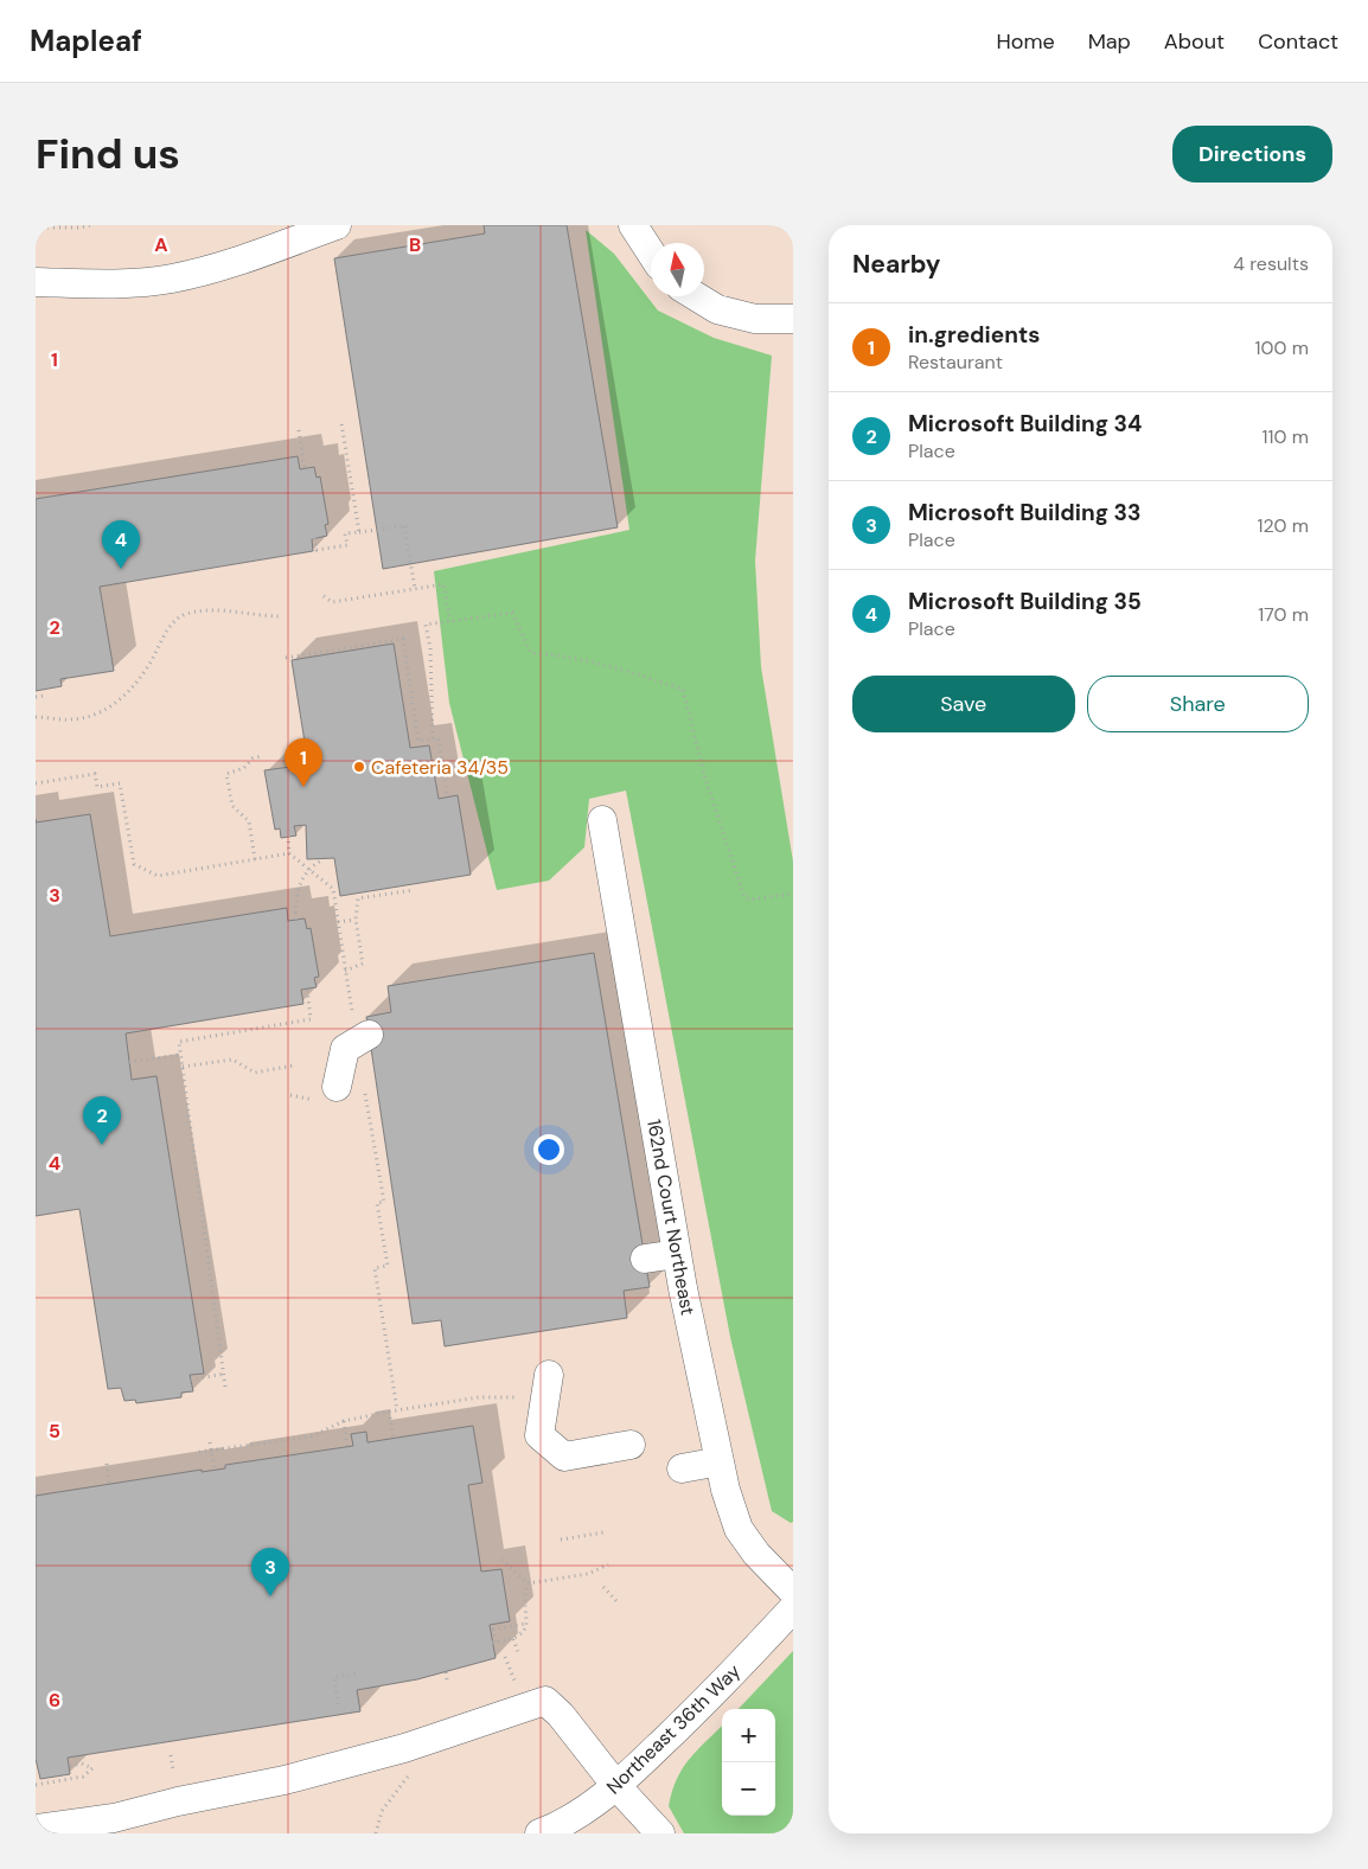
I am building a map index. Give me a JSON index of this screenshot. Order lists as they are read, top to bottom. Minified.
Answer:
{"streets":{"street":["162nd Court Northeast","Northeast 36th Way"]},"places":["Cafeteria 34/35"],"north":"top","page":{"header":"Mapleaf","nav":["Home","Map","About","Contact"],"buttons":["Directions",["Save","Share"]],"title":"Find us","heading":["Nearby","4 results"],"list":[{"mark":"1","name":"in.gredients","note":"Restaurant","value":"100 m"},{"mark":"2","name":"Microsoft Building 34","note":"Place","value":"110 m"},{"mark":"3","name":"Microsoft Building 33","note":"Place","value":"120 m"},{"mark":"4","name":"Microsoft Building 35","note":"Place","value":"170 m"}],"pins":["4","1","2","3"],"map_buttons":["+","−"]},"grid":{"columns":["A","B"],"rows":["1","2","3","4","5","6"]}}
